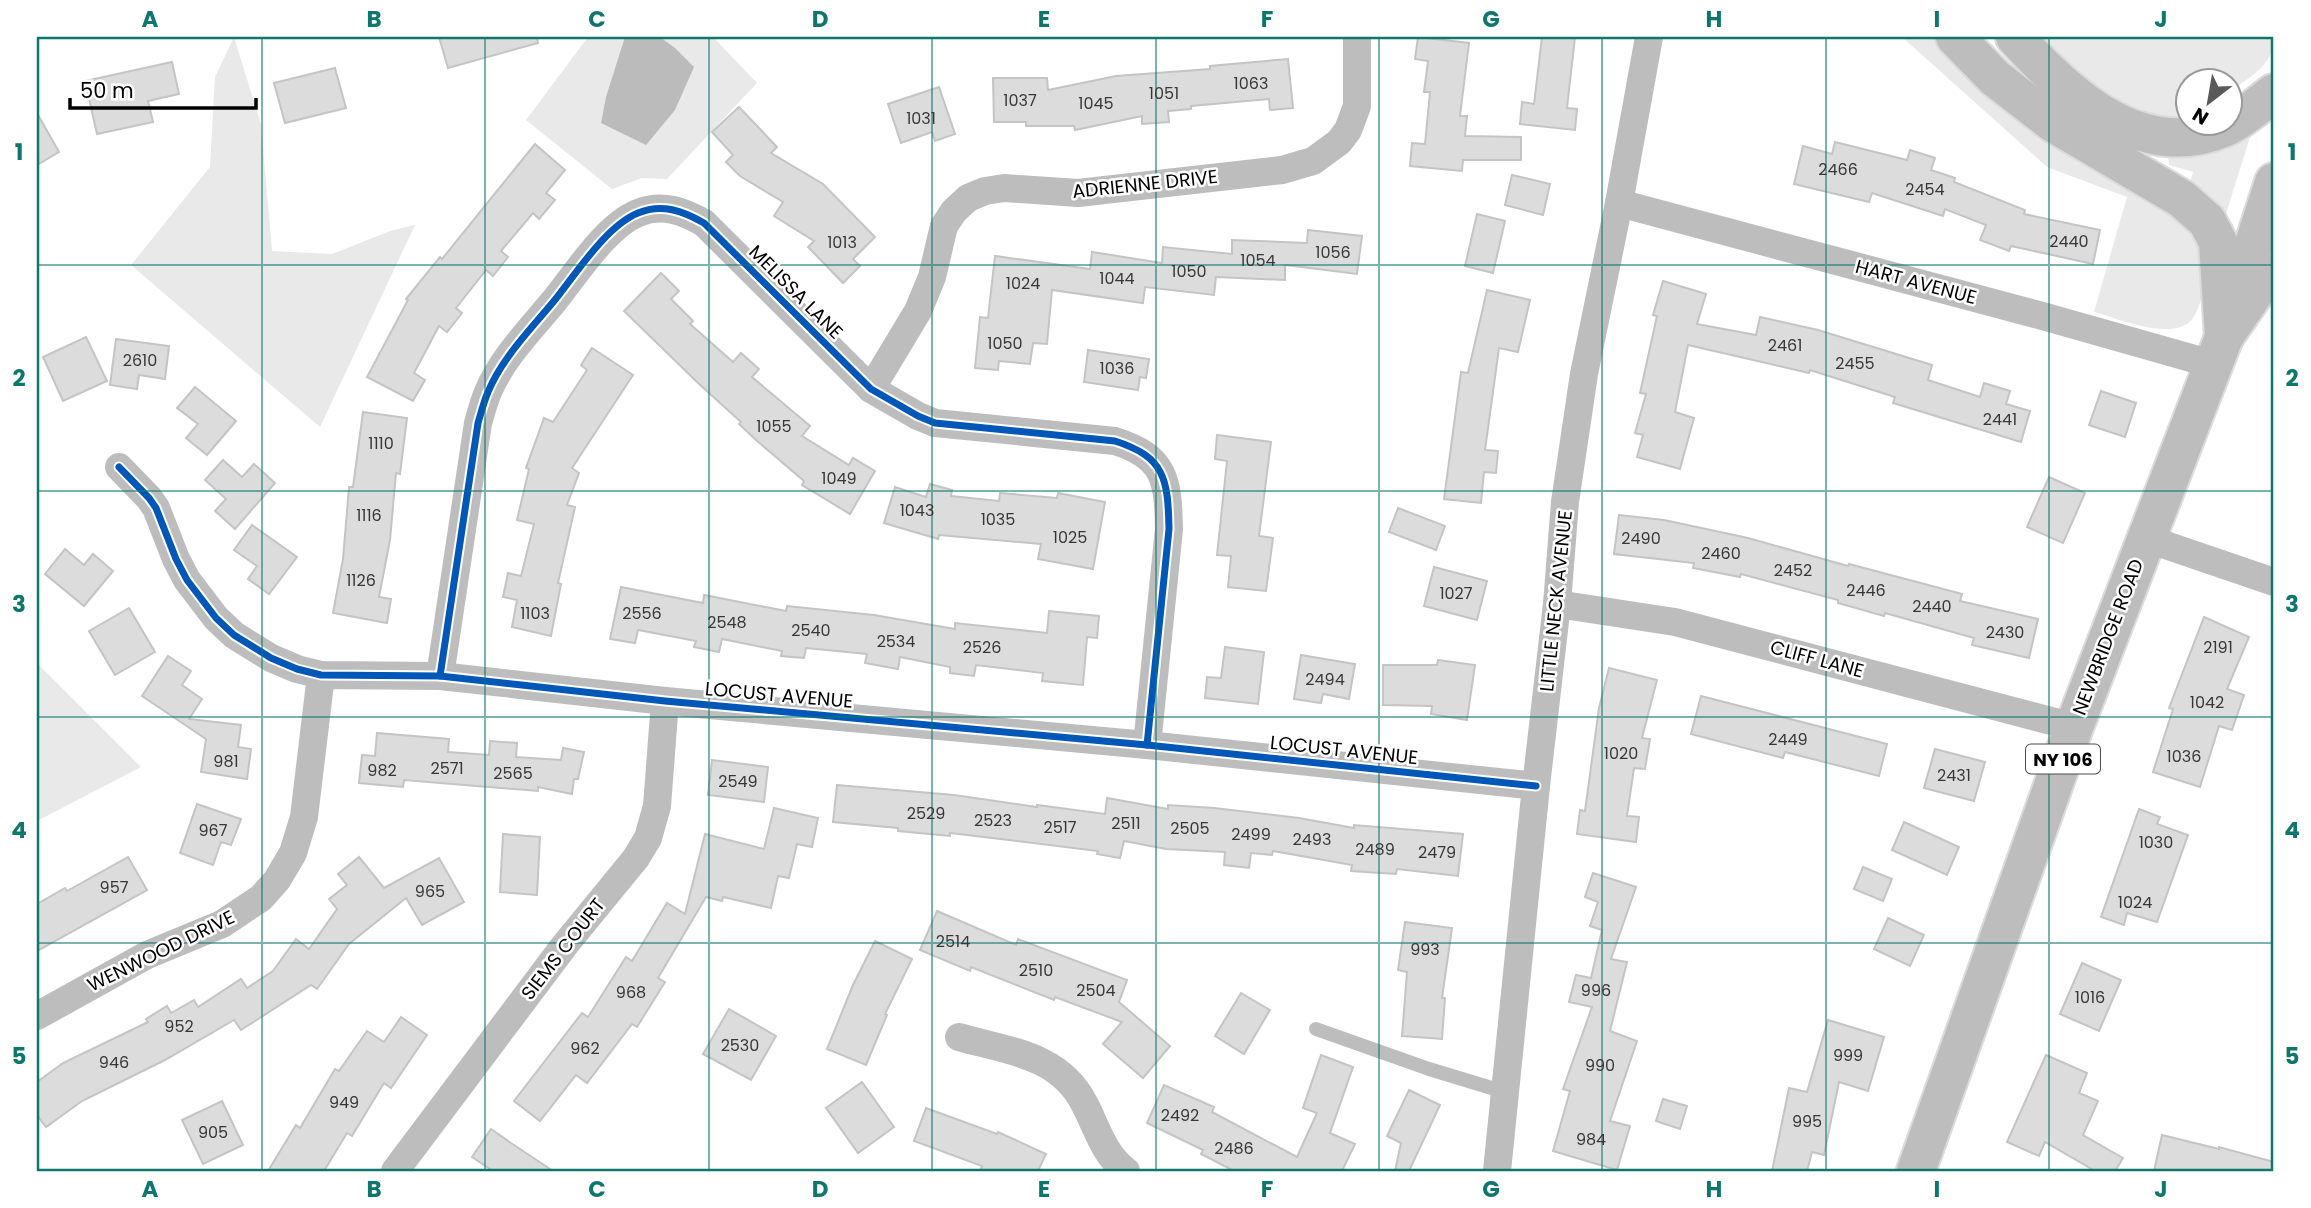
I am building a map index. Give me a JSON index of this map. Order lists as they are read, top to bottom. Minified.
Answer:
{"streets":{"main road":["NEWBRIDGE ROAD","NY 106"],"street":["ADRIENNE DRIVE","HART AVENUE","MELISSA LANE","LITTLE NECK AVENUE","CLIFF LANE","LOCUST AVENUE","SIEMS COURT","WENWOOD DRIVE"]},"crossings":[["ADRIENNE DRIVE","MELISSA LANE"],["HART AVENUE","LITTLE NECK AVENUE"],["HART AVENUE","NEWBRIDGE ROAD"],["MELISSA LANE","LOCUST AVENUE"],["LITTLE NECK AVENUE","CLIFF LANE"],["LITTLE NECK AVENUE","LOCUST AVENUE"],["NEWBRIDGE ROAD","CLIFF LANE"],["LOCUST AVENUE","SIEMS COURT"],["LOCUST AVENUE","WENWOOD DRIVE"]],"house_numbers":["1063","1051","1037","1045","1031","2466","2454","2440","1013","1056","1054","1050","1044","1024","1050","2461","2610","2455","1036","2441","1055","1110","1049","1043","1116","1035","1025","2490","2460","2452","1126","2446","1027","2440","1103","2556","2548","2540","2430","2534","2526","2191","2494","1042","2449","1020","1036","981","2571","982","2565","2431","2549","2529","2523","2511","2517","2505","967","2499","2493","1030","2489","2479","957","965","1024","2514","993","2510","2504","996","968","1016","952","2530","962","999","946","990","949","2492","995","905","984","2486"],"scale_bar":"50 m","north":"bottom left","grid":{"columns":["A","B","C","D","E","F","G","H","I","J"],"rows":["1","2","3","4","5"]}}
